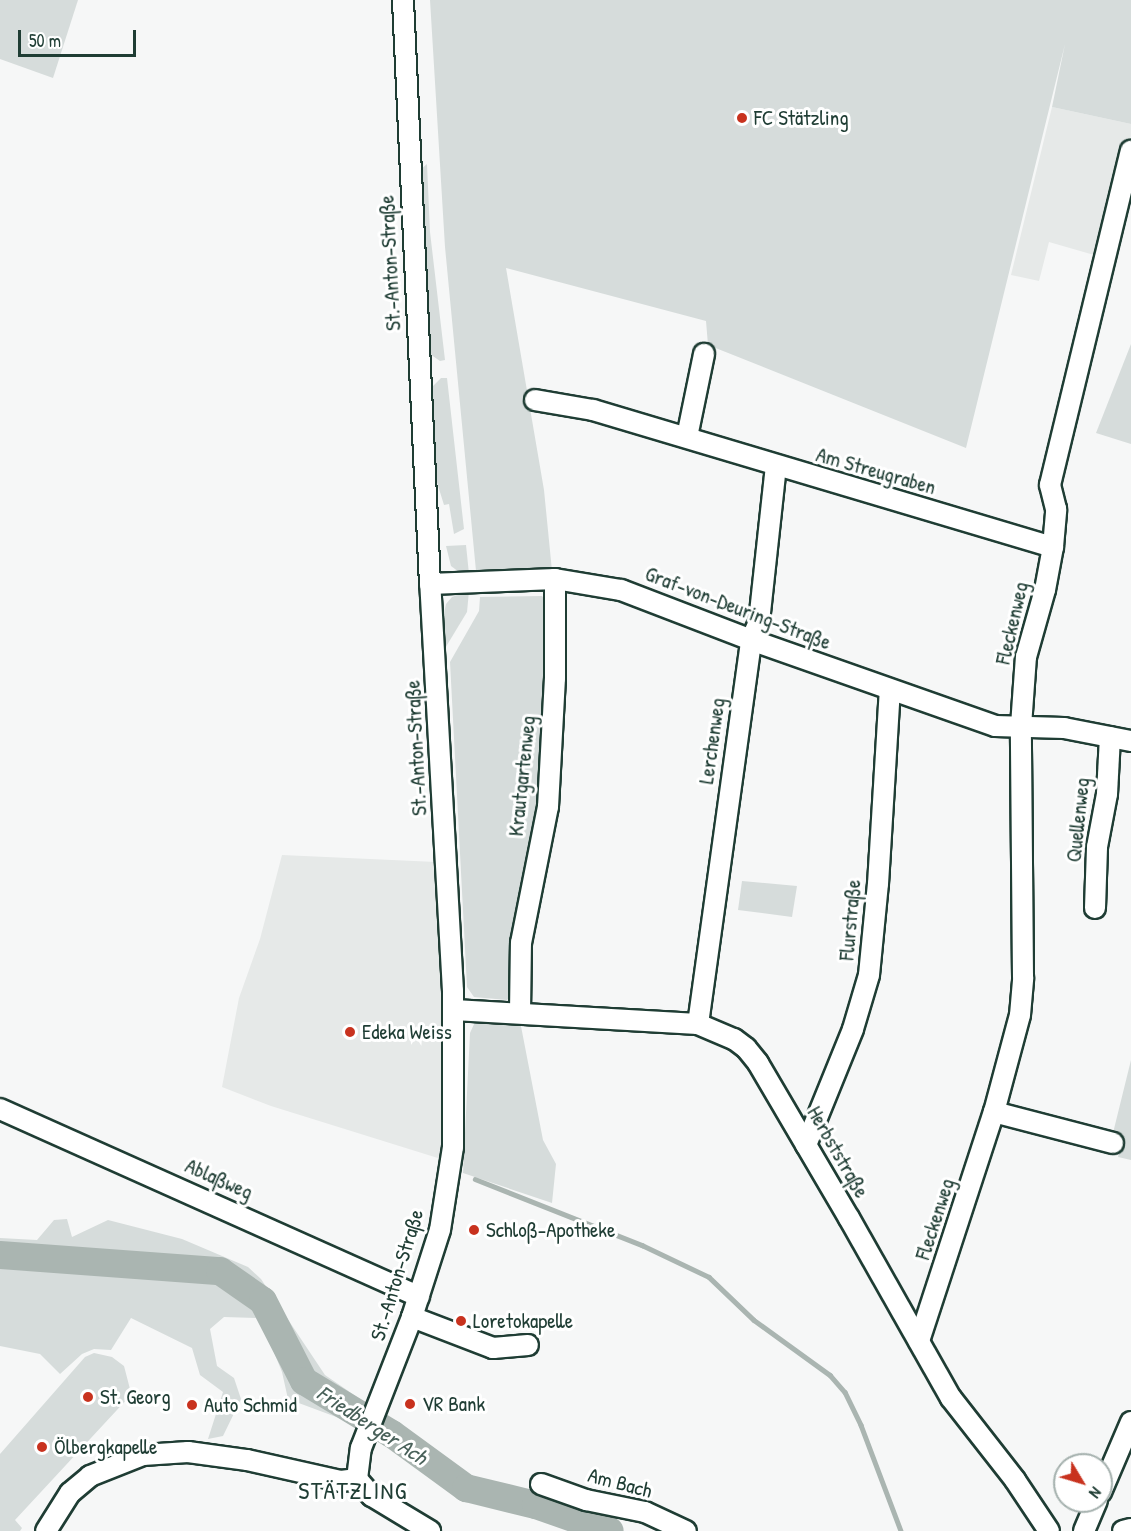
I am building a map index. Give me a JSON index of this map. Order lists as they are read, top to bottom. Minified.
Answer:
{"streets":{"street":["St.-Anton-Straße","Am Streugraben","Graf-von-Deuring-Straße","Fleckenweg","Lerchenweg","Krautgartenweg","Quellenweg","Flurstraße","Herbststraße","Ablaßweg","Am Bach"]},"crossings":[["St.-Anton-Straße","Graf-von-Deuring-Straße"],["St.-Anton-Straße","Herbststraße"],["St.-Anton-Straße","Ablaßweg"],["Am Streugraben","Fleckenweg"],["Am Streugraben","Lerchenweg"],["Graf-von-Deuring-Straße","Fleckenweg"],["Graf-von-Deuring-Straße","Lerchenweg"],["Graf-von-Deuring-Straße","Krautgartenweg"],["Graf-von-Deuring-Straße","Flurstraße"],["Fleckenweg","Herbststraße"],["Lerchenweg","Herbststraße"],["Krautgartenweg","Herbststraße"],["Flurstraße","Herbststraße"]],"districts":["STÄTZLING"],"water":["Friedberger Ach"],"places":["FC Stätzling","Edeka Weiss","Schloß-Apotheke","Loretokapelle","St. Georg","VR Bank","Auto Schmid","Ölbergkapelle"],"scale_bar":"50 m","north":"bottom right"}
